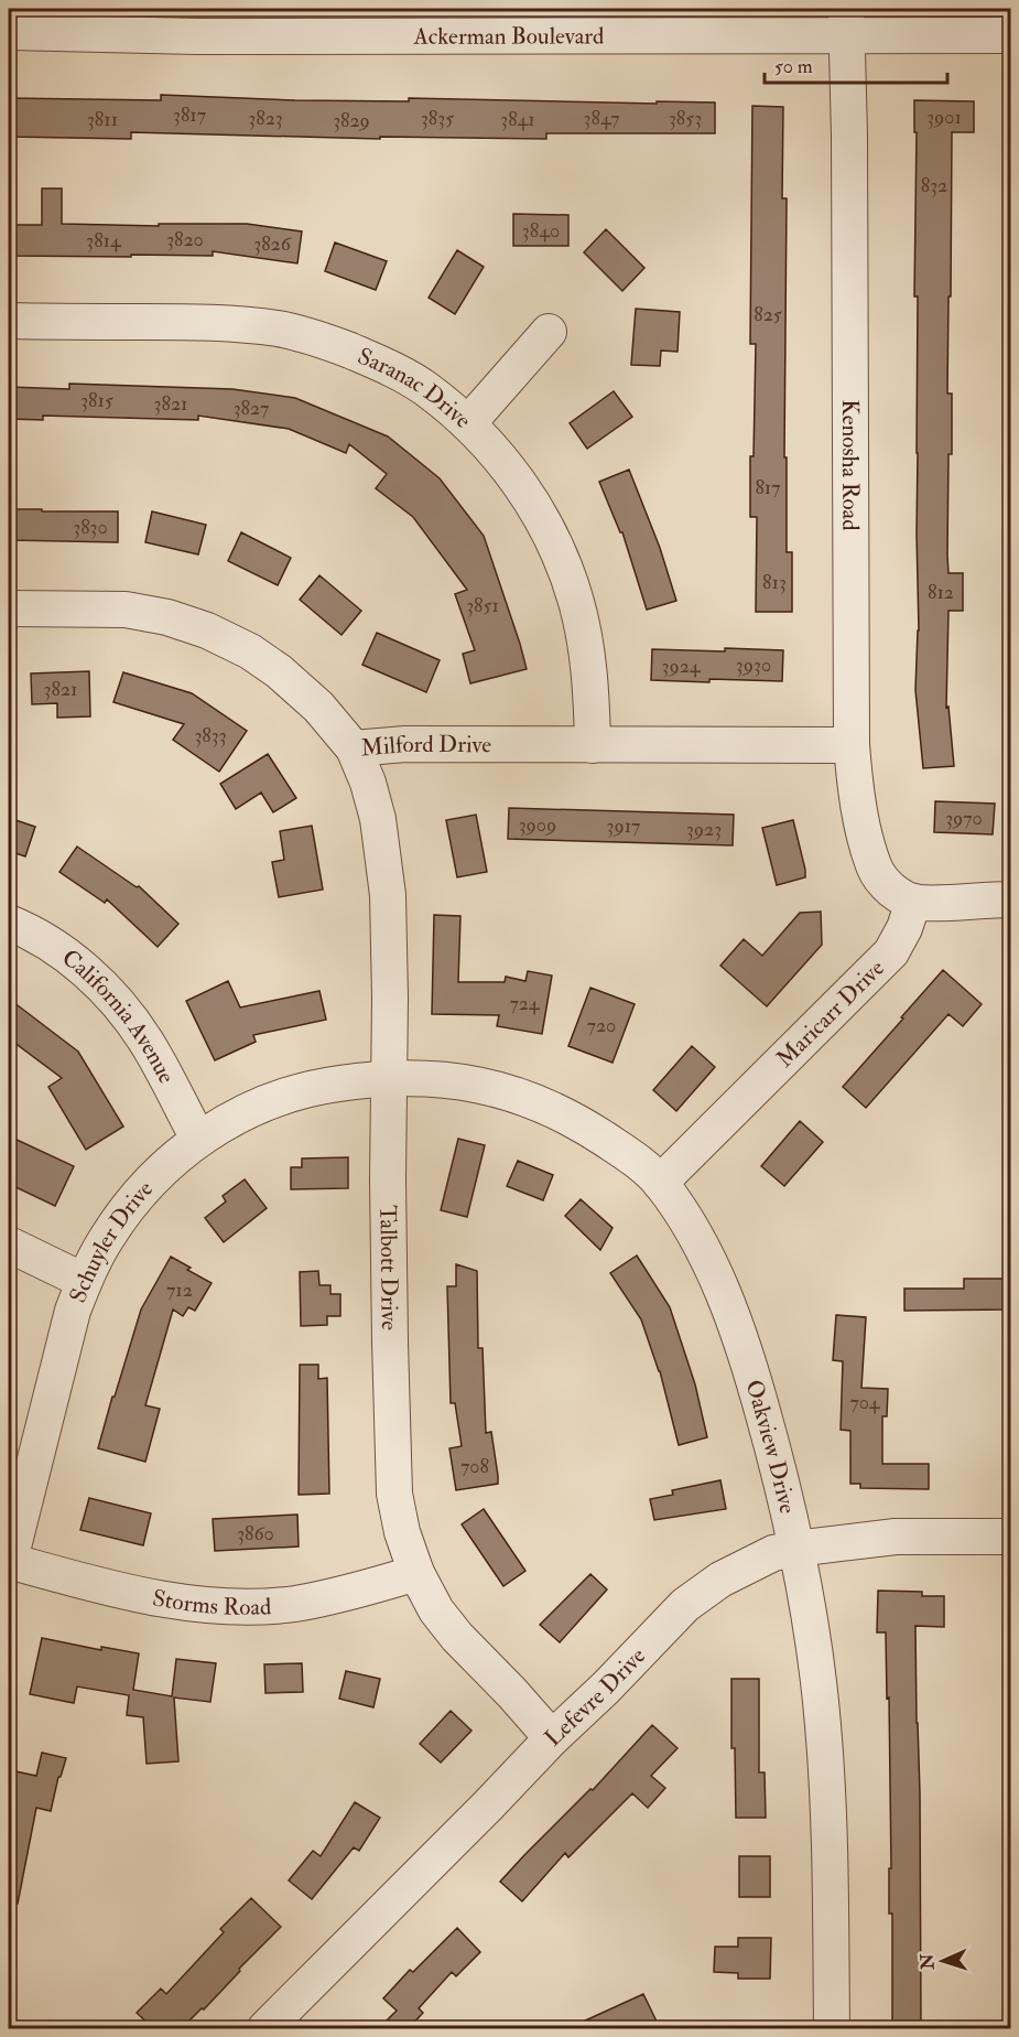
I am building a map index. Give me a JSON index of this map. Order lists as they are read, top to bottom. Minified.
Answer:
{"streets":{"street":["Ackerman Boulevard","Saranac Drive","Kenosha Road","Milford Drive","Maricarr Drive","California Avenue","Schuyler Drive","Talbott Drive","Oakview Drive","Storms Road","Lefevre Drive"]},"crossings":[["Ackerman Boulevard","Kenosha Road"],["Saranac Drive","Milford Drive"],["Kenosha Road","Milford Drive"],["Kenosha Road","Maricarr Drive"],["Milford Drive","Talbott Drive"],["Maricarr Drive","Oakview Drive"],["California Avenue","Schuyler Drive"],["Schuyler Drive","Talbott Drive"],["Schuyler Drive","Oakview Drive"],["Schuyler Drive","Storms Road"],["Talbott Drive","Oakview Drive"],["Talbott Drive","Storms Road"],["Talbott Drive","Lefevre Drive"],["Oakview Drive","Lefevre Drive"]],"house_numbers":["3817","3901","3823","3835","3847","3853","3811","3841","3829","832","3840","3820","3814","3826","825","3815","3821","3827","817","3830","813","812","3851","3930","3924","3821","3833","3970","3909","3917","3923","724","720","712","704","708","3860"],"scale_bar":"50 m","north":"left"}
